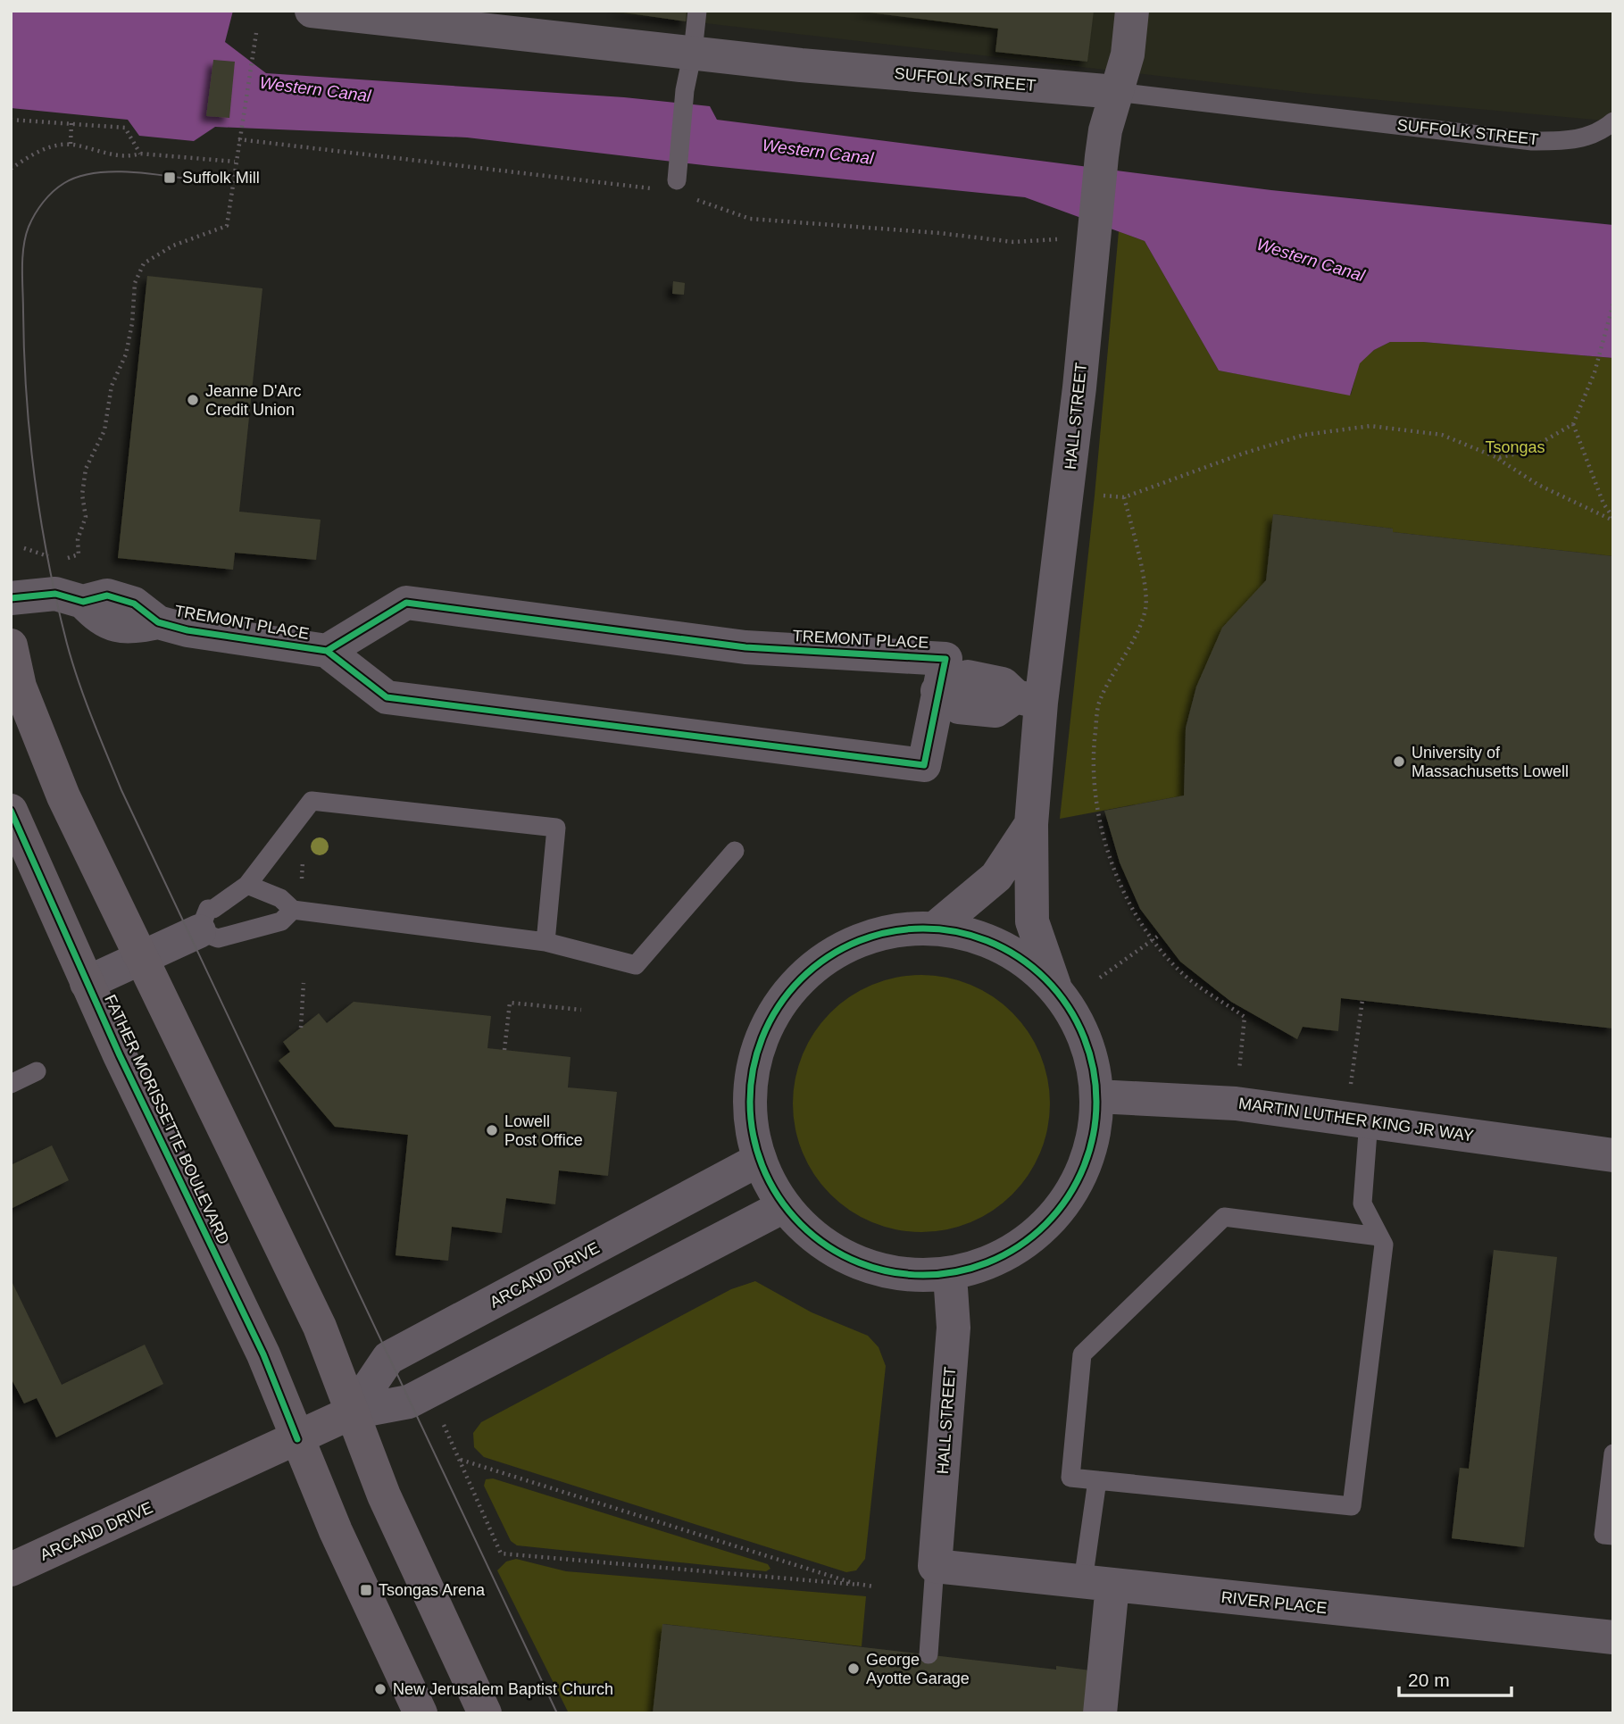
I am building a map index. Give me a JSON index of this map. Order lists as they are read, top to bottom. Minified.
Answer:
{"streets":{"main road":["FATHER MORISSETTE BOULEVARD","ARCAND DRIVE"],"street":["SUFFOLK STREET","HALL STREET","TREMONT PLACE","MARTIN LUTHER KING JR WAY","RIVER PLACE"]},"crossings":[["SUFFOLK STREET","HALL STREET"],["HALL STREET","RIVER PLACE"],["FATHER MORISSETTE BOULEVARD","ARCAND DRIVE"]],"water":["Western Canal"],"parks":["Tsongas"],"places":{"transit":["Suffolk Mill","Tsongas Arena"],"other":["Jeanne D'Arc Credit Union","University of Massachusetts Lowell","Lowell Post Office","George Ayotte Garage","New Jerusalem Baptist Church"]},"scale_bar":"20 m"}
